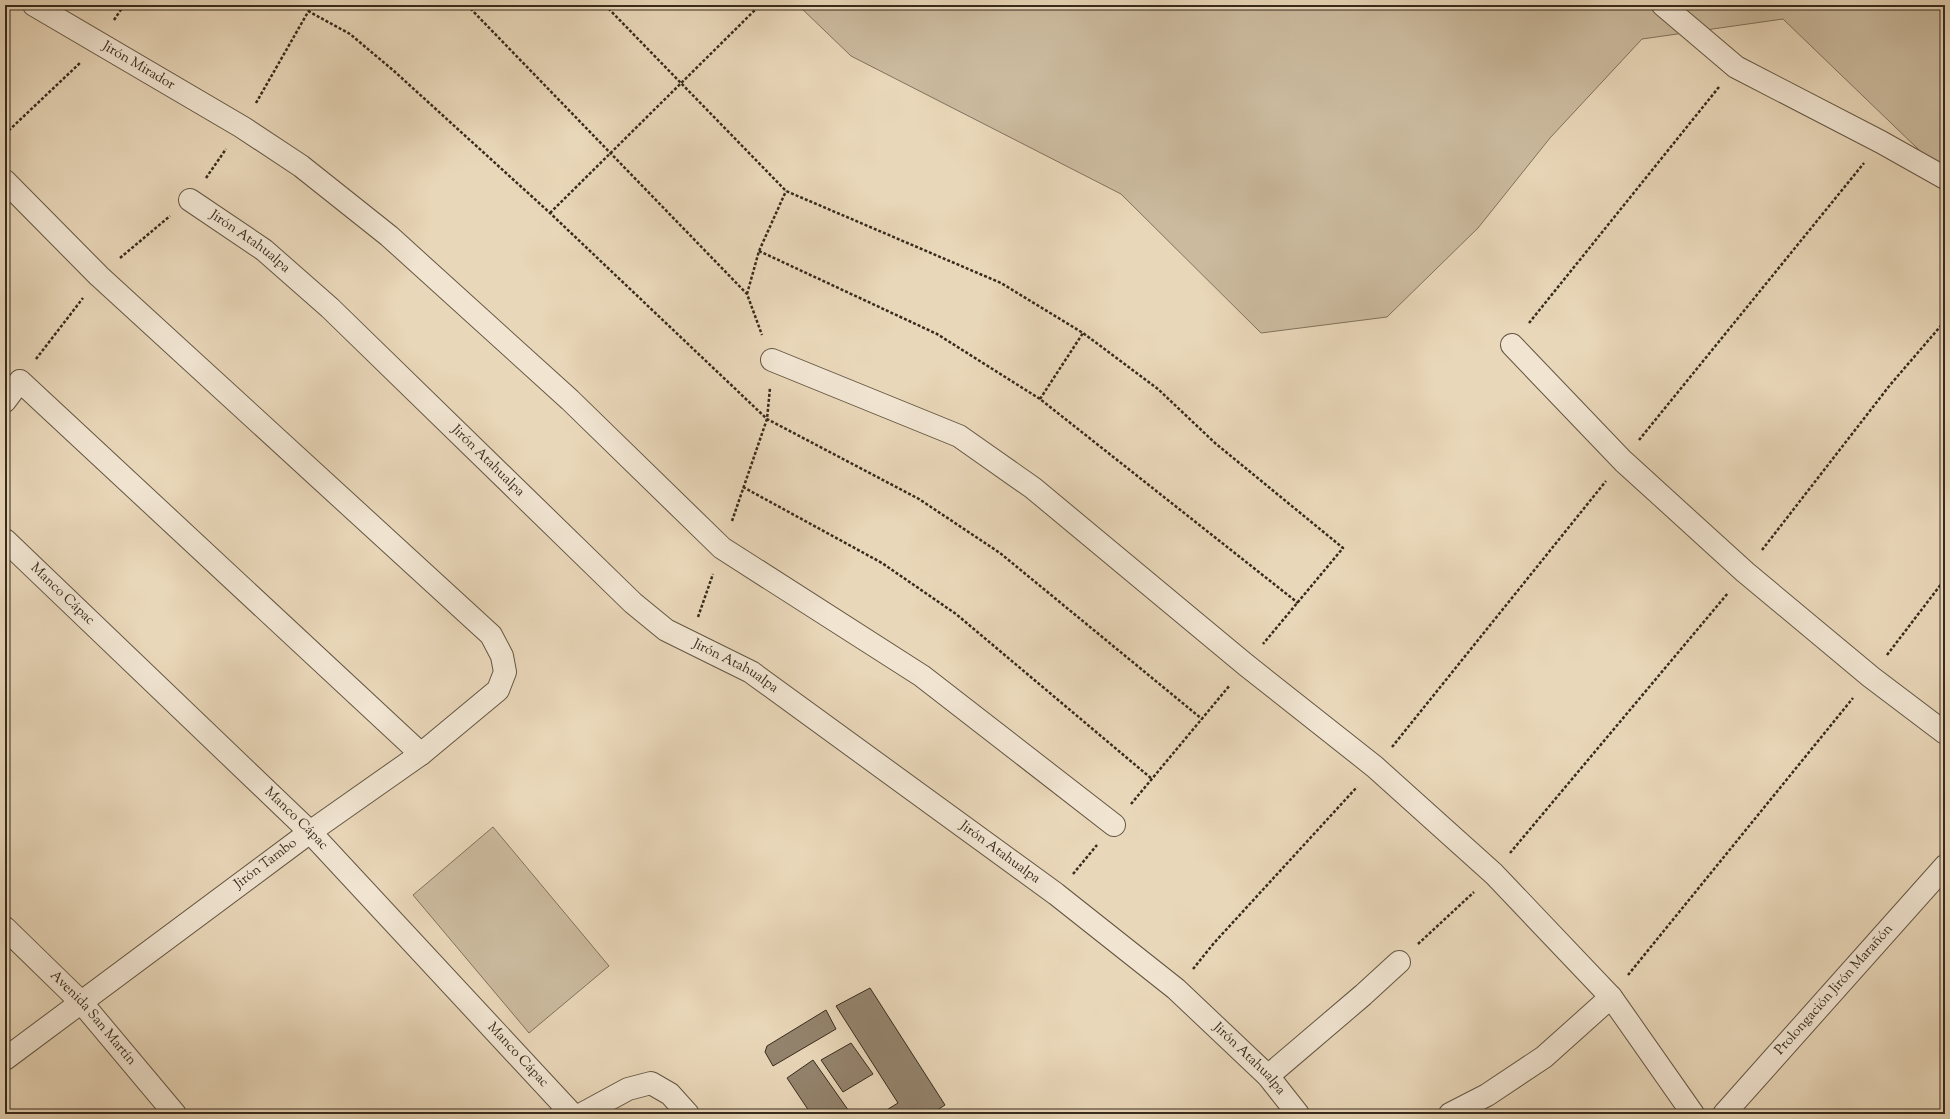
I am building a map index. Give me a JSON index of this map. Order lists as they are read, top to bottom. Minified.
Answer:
{"streets":{"street":["Jirón Mirador","Jirón Atahualpa","Manco Cápac","Jirón Tambo","Prolongación Jirón Marañón","Avenida San Martín"]},"crossings":[["Manco Cápac","Jirón Tambo"],["Jirón Tambo","Avenida San Martín"]]}
